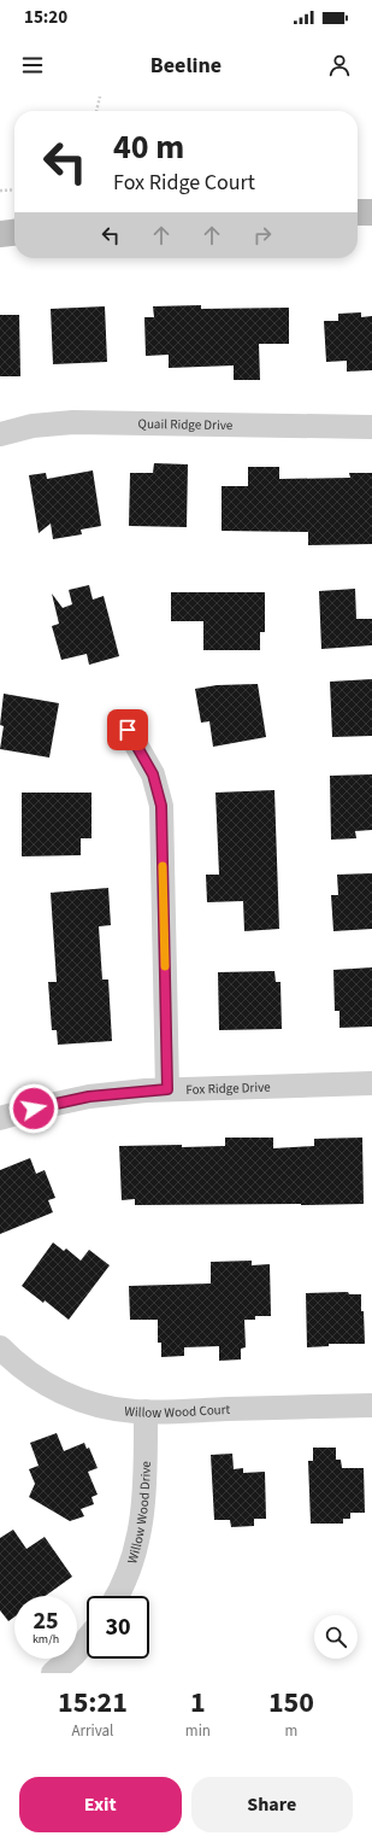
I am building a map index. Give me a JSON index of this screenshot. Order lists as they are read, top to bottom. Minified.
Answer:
{"streets":{"street":["Quail Ridge Drive","Fox Ridge Drive","Willow Wood Court","Willow Wood Drive"]},"crossings":[["Willow Wood Court","Willow Wood Drive"]],"page":{"status":"15:20","header":"Beeline","turn":["40 m","Fox Ridge Court"],"speed":"25 km/h","limit":"30","eta":["15:21","Arrival","1","min","150","m"],"buttons":["Exit","Share"]}}
